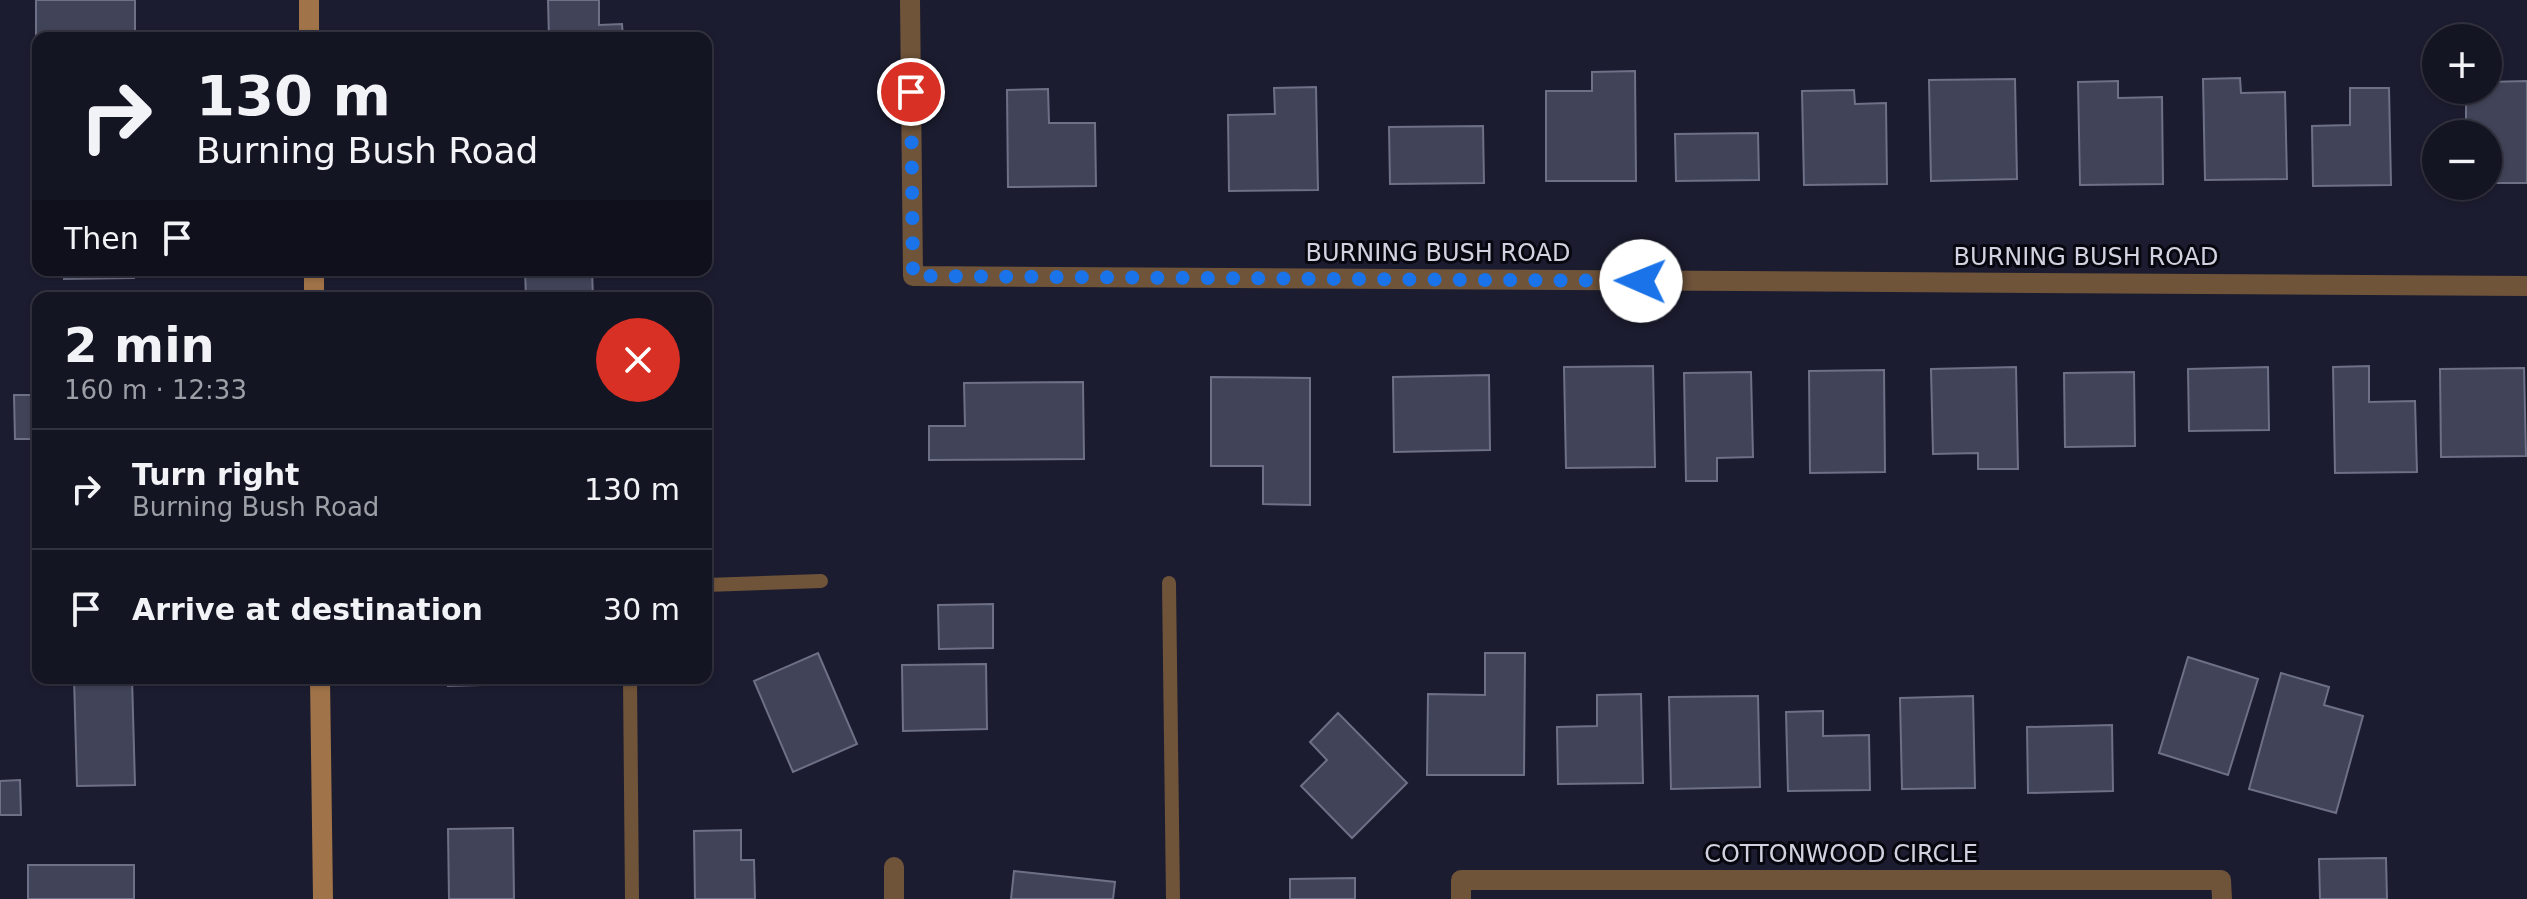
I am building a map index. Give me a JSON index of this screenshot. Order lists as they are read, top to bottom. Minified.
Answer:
{"streets":{"street":["BURNING BUSH ROAD","COTTONWOOD CIRCLE"]},"page":{"map_buttons":["+","−"],"turn":["130 m","Burning Bush Road"],"then":"Then","heading":["2 min","160 m · 12:33"],"list":[{"name":"Turn right","note":"Burning Bush Road","value":"130 m"},{"name":"Arrive at destination","value":"30 m"}]}}
